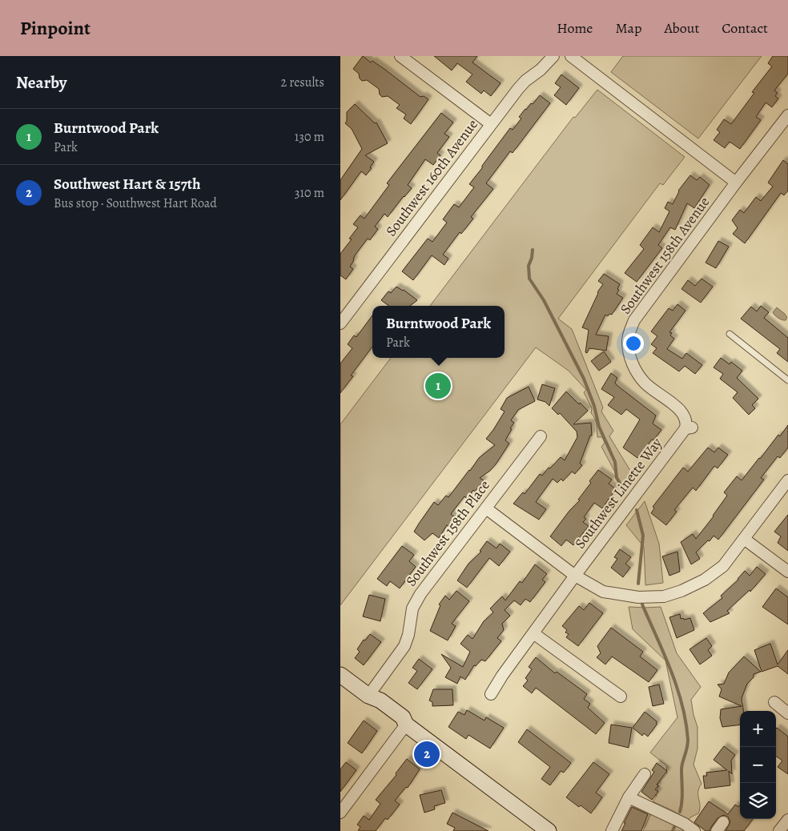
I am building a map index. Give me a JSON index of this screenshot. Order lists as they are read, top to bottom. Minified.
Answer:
{"streets":{"street":["Southwest 160th Avenue","Southwest 158th Avenue","Southwest Linette Way","Southwest 158th Place"]},"crossings":[["Southwest 158th Avenue","Southwest Linette Way"]],"page":{"header":"Pinpoint","nav":["Home","Map","About","Contact"],"heading":["Nearby","2 results"],"list":[{"mark":"1","name":"Burntwood Park","note":"Park","value":"130 m"},{"mark":"2","name":"Southwest Hart & 157th","note":"Bus stop · Southwest Hart Road","value":"310 m"}],"popup":["Burntwood Park","Park"],"pins":["1","2"],"map_buttons":["+","−"]}}
